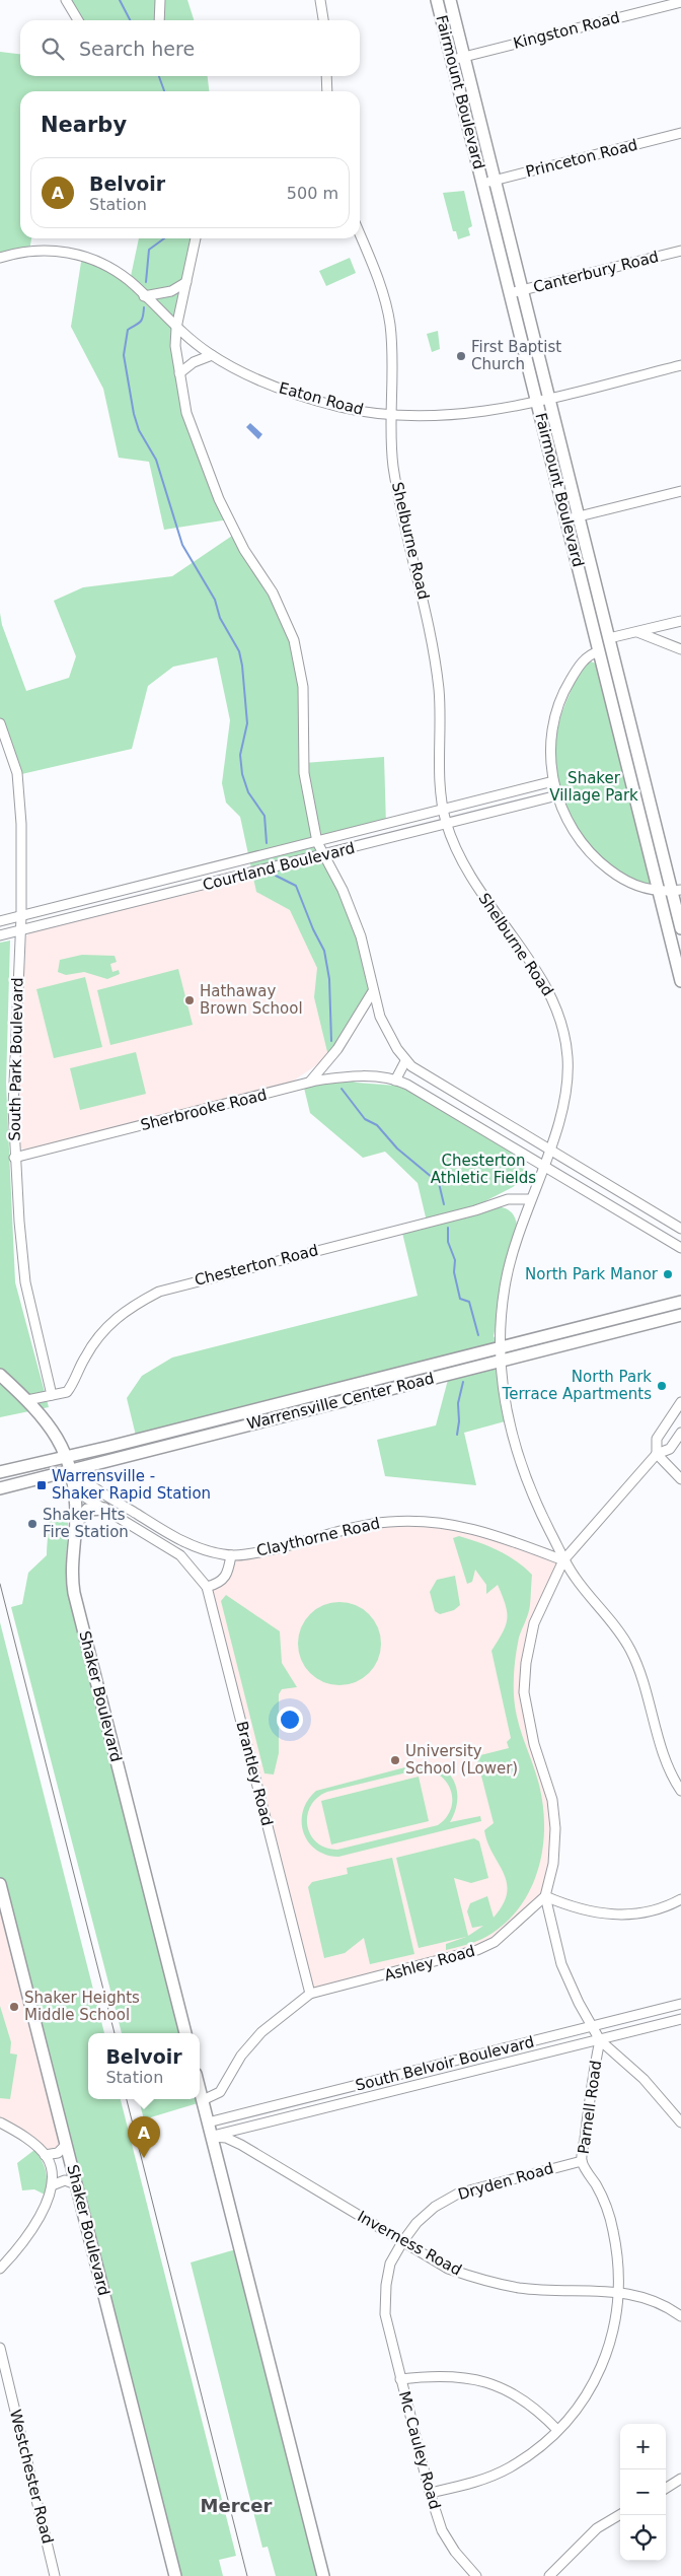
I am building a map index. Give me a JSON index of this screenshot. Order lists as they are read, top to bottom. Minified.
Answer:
{"streets":{"main road":["Fairmount Boulevard","Warrensville Center Road","Shaker Boulevard"],"street":["Kingston Road","Princeton Road","Canterbury Road","Eaton Road","Shelburne Road","Courtland Boulevard","South Park Boulevard","Sherbrooke Road","Chesterton Road","Claythorne Road","Brantley Road","Ashley Road","South Belvoir Boulevard","Parnell Road","Dryden Road","Inverness Road","Mc Cauley Road","Westchester Road"]},"crossings":[["Kingston Road","Fairmount Boulevard"],["Fairmount Boulevard","Princeton Road"],["Fairmount Boulevard","Canterbury Road"],["Fairmount Boulevard","Eaton Road"],["Eaton Road","Shelburne Road"],["Shelburne Road","Courtland Boulevard"],["Shelburne Road","Chesterton Road"],["Shelburne Road","Warrensville Center Road"],["Shelburne Road","Claythorne Road"],["Courtland Boulevard","South Park Boulevard"],["South Park Boulevard","Sherbrooke Road"],["South Park Boulevard","Chesterton Road"],["Chesterton Road","Shaker Boulevard"],["Warrensville Center Road","Claythorne Road"],["Warrensville Center Road","Shaker Boulevard"],["Claythorne Road","Shaker Boulevard"],["Brantley Road","Ashley Road"],["South Belvoir Boulevard","Parnell Road"],["South Belvoir Boulevard","Inverness Road"],["Parnell Road","Dryden Road"],["Parnell Road","Inverness Road"],["Parnell Road","Mc Cauley Road"],["Dryden Road","Inverness Road"],["Dryden Road","Mc Cauley Road"]],"districts":["Mercer"],"parks":["Shaker Village Park","Chesterton Athletic Fields"],"places":{"other":["First Baptist Church","Hathaway Brown School","North Park Manor","North Park Terrace Apartments","Shaker Hts Fire Station","University School (Lower)","Shaker Heights Middle School"],"transit":["Warrensville - Shaker Rapid Station"]},"page":{"search":"Search here","heading":"Nearby","list":[{"mark":"A","name":"Belvoir","note":"Station","value":"500 m"}],"popup":["Belvoir","Station"],"pins":"A","map_buttons":["+","−"]}}
